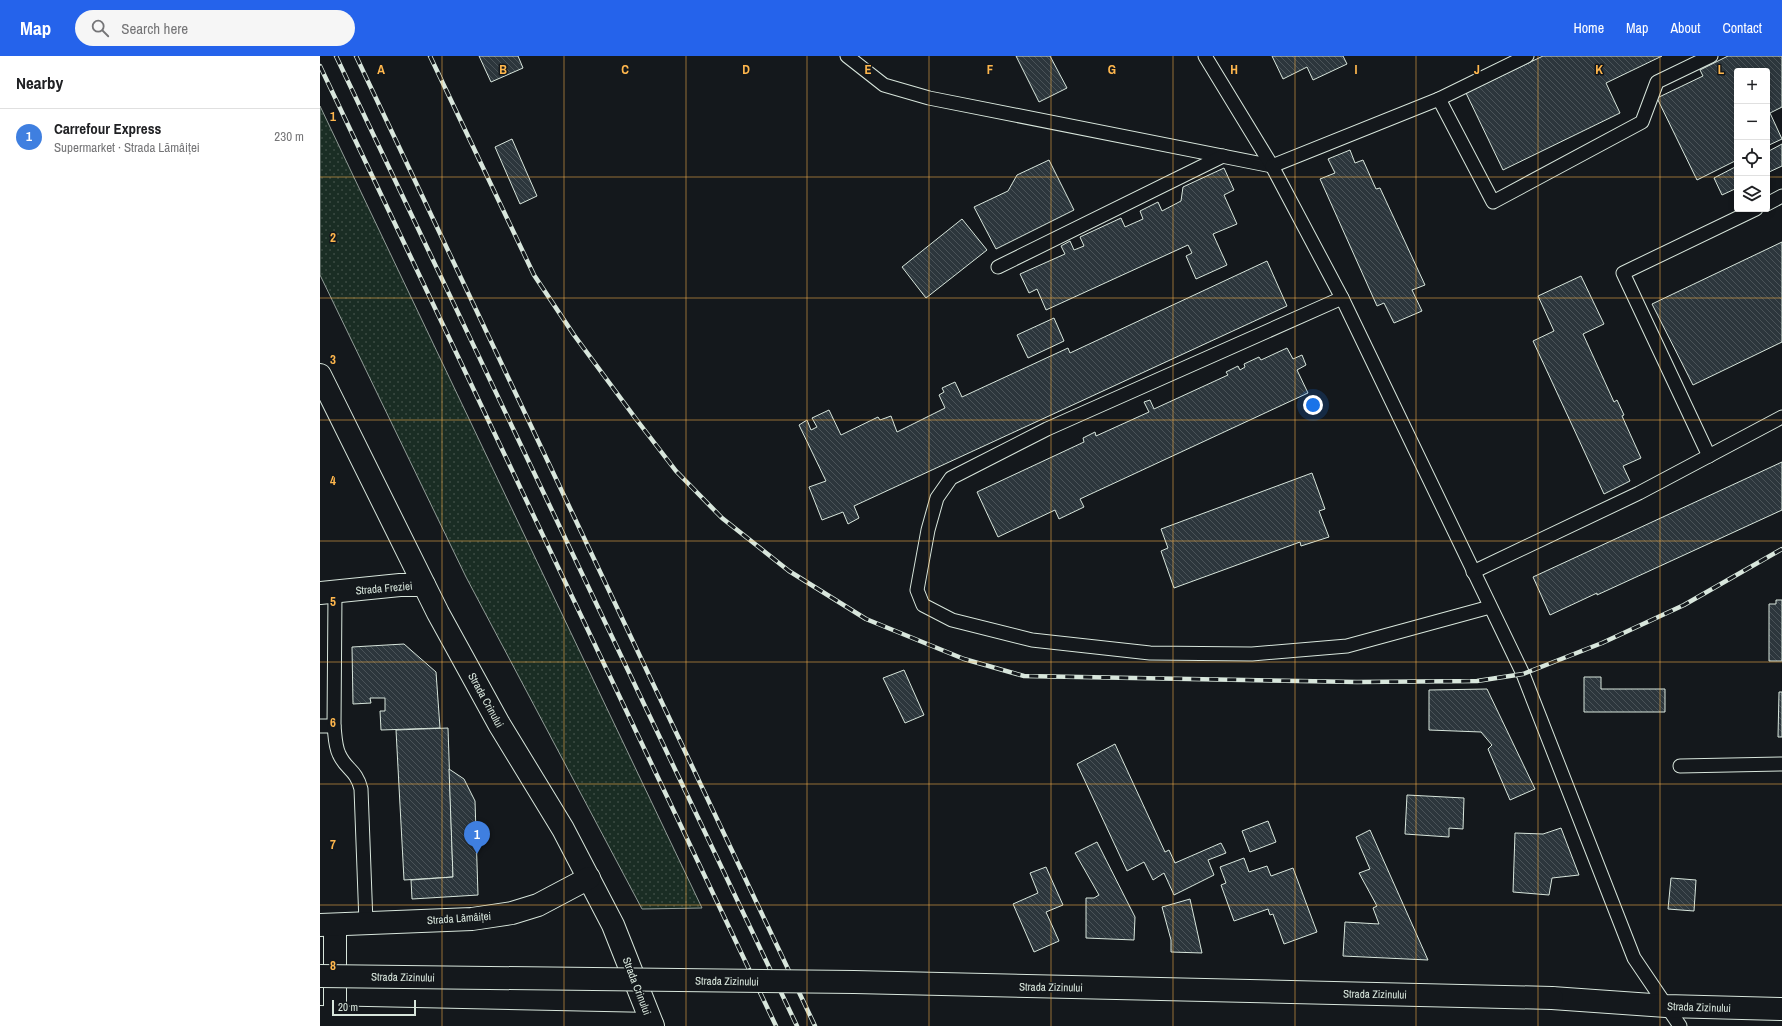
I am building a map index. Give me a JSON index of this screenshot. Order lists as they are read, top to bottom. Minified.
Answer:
{"streets":{"street":["Strada Freziei","Strada Crinului","Strada Lămâiței","Strada Zizinului"]},"crossings":[["Strada Freziei","Strada Crinului"],["Strada Crinului","Strada Lămâiței"]],"scale_bar":"20 m","page":{"header":"Map","search":"Search here","nav":["Home","Map","About","Contact"],"heading":"Nearby","map_buttons":["+","−"],"list":[{"mark":"1","name":"Carrefour Express","note":"Supermarket · Strada Lămâiței","value":"230 m"}],"pins":"1","scale":"20 m"},"grid":{"columns":["A","B","C","D","E","F","G","H","I","J","K","L"],"rows":["1","2","3","4","5","6","7","8"]}}
